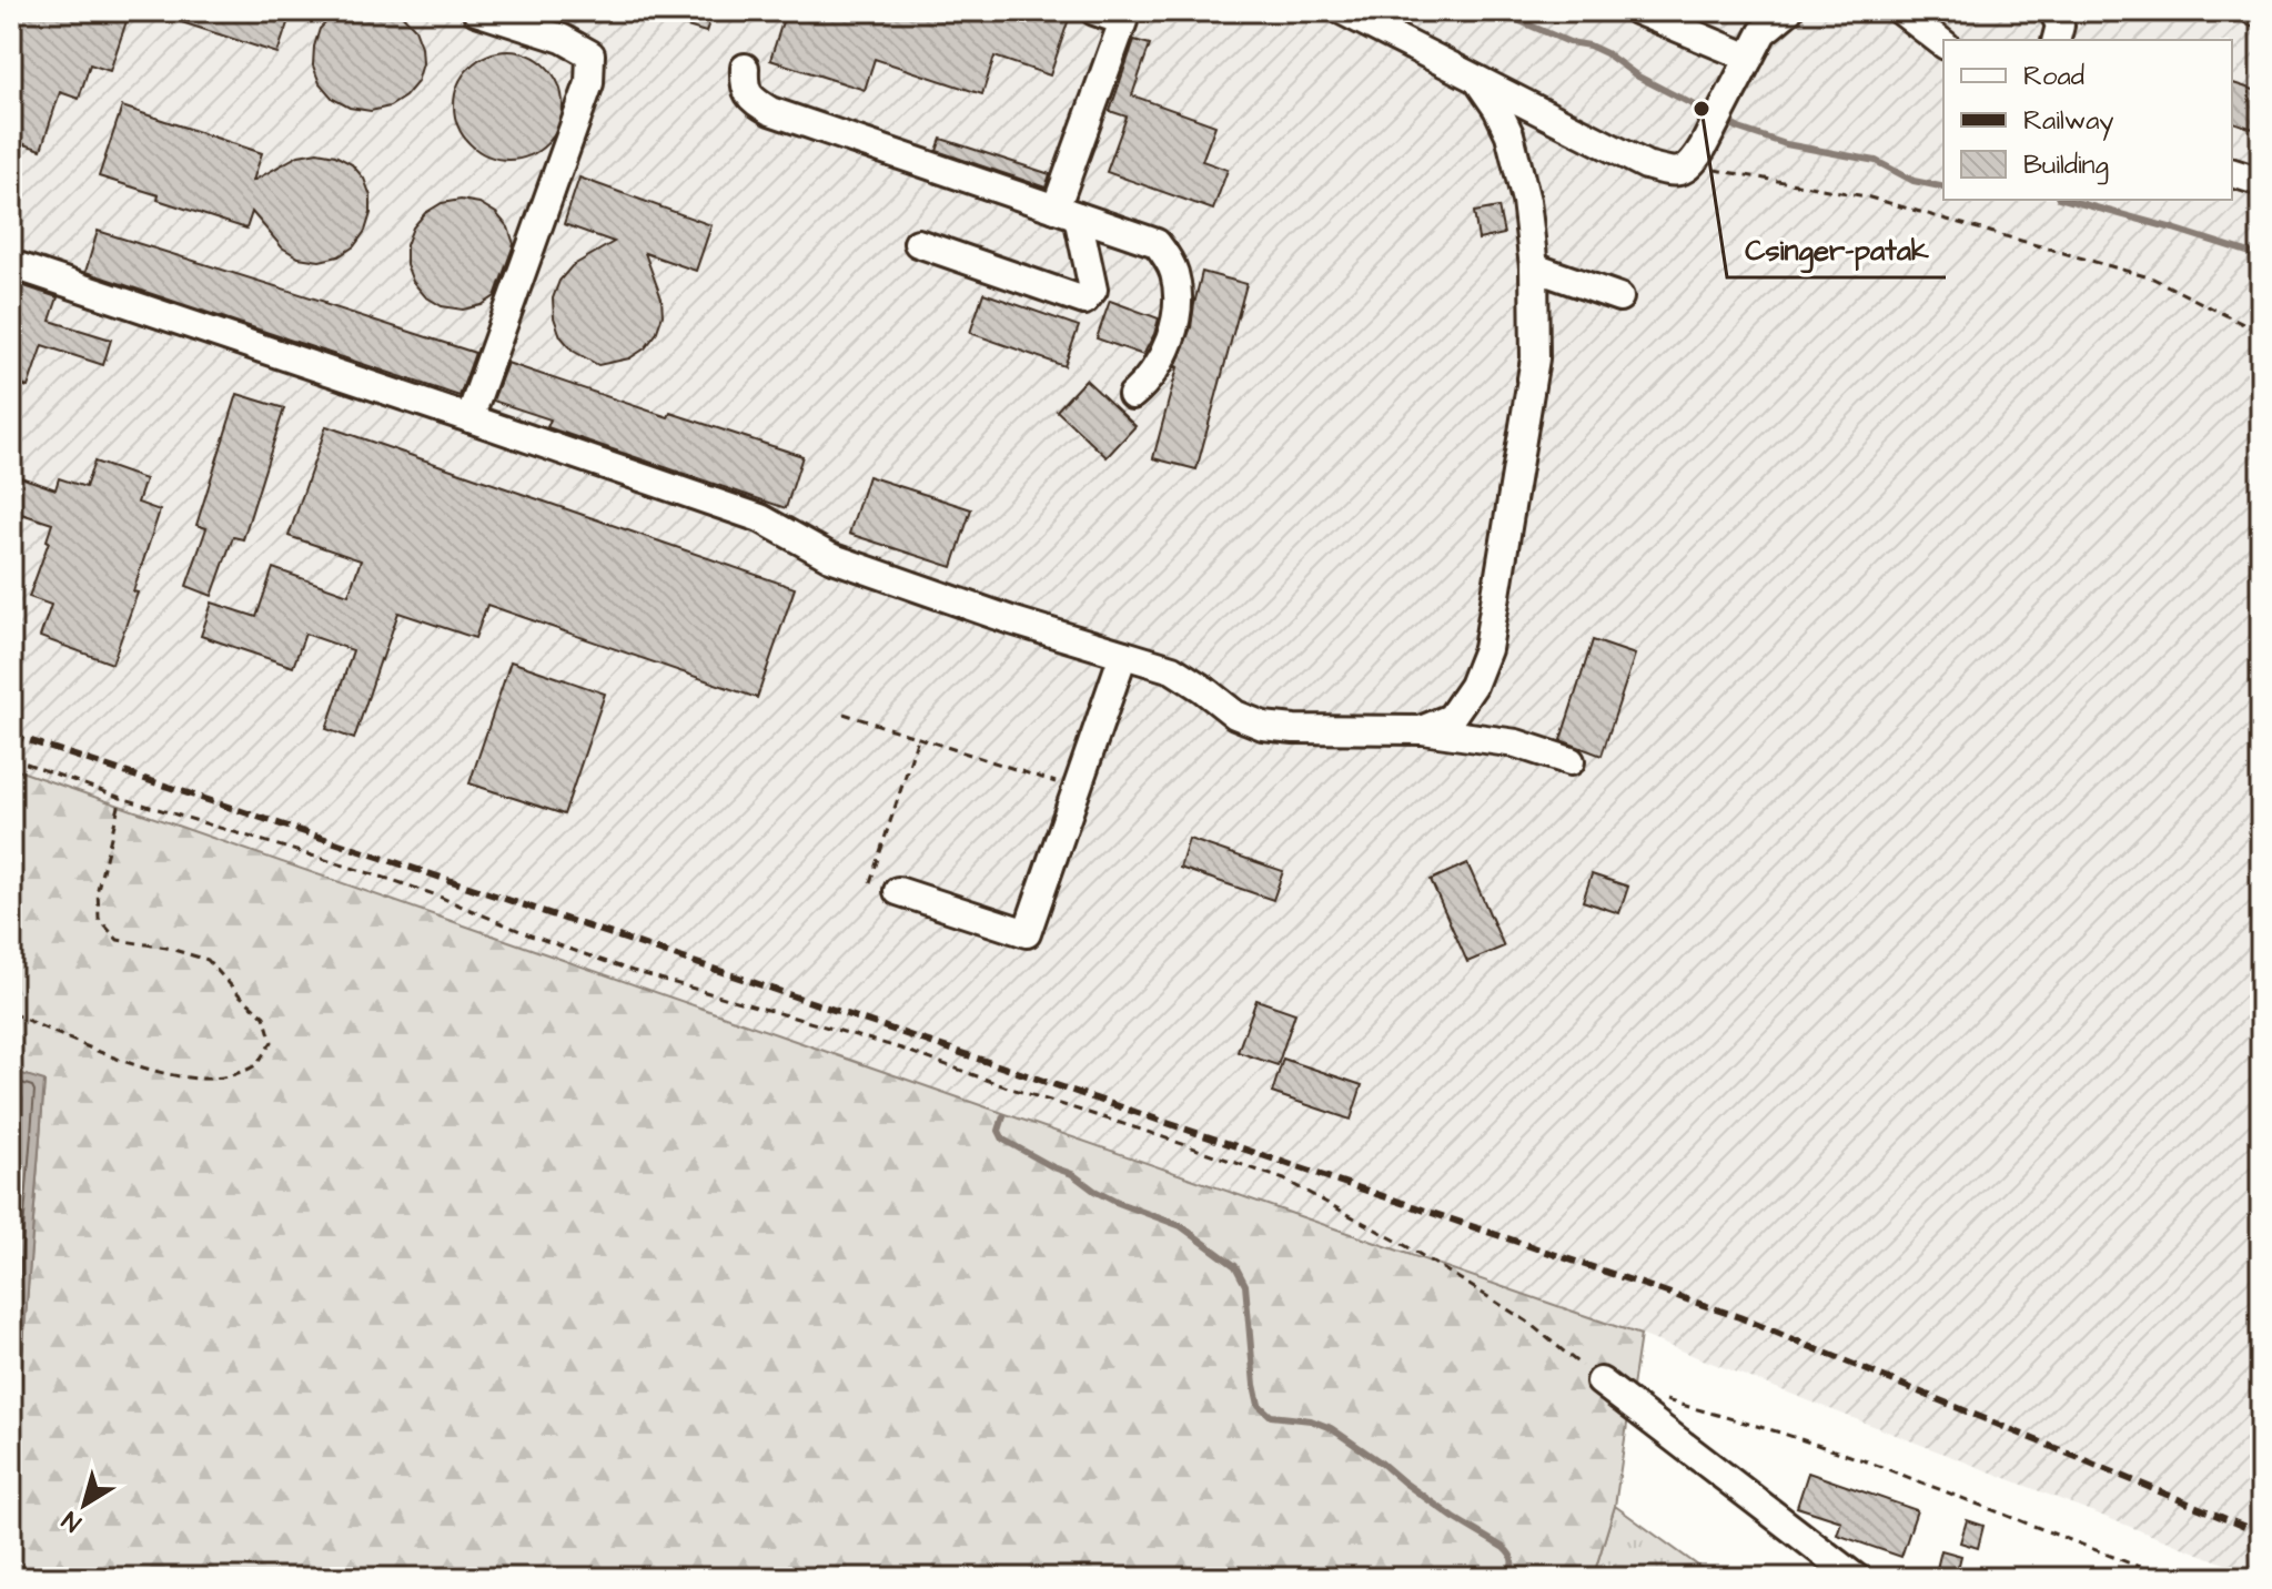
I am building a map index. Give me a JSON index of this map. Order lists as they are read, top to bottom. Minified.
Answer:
{"places":["Csinger-patak"],"legend":["Road","Railway","Building"],"north":"bottom left"}
